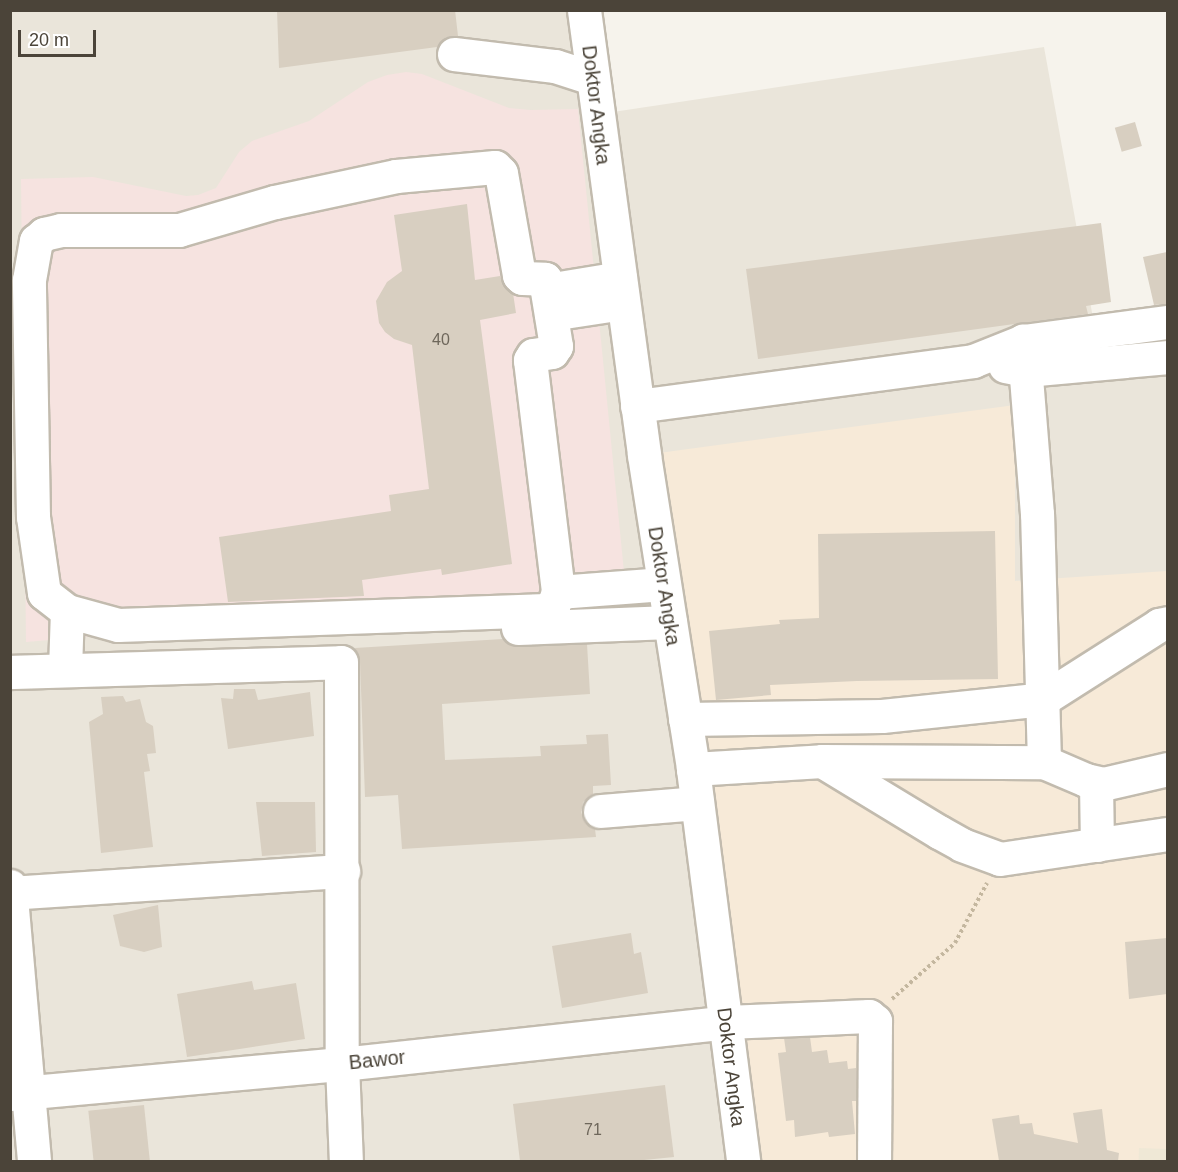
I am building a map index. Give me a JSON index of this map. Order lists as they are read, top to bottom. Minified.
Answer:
{"streets":{"street":["Doktor Angka","Bawor"]},"crossings":[["Doktor Angka","Bawor"]],"house_numbers":["40","71"],"scale_bar":"20 m"}
